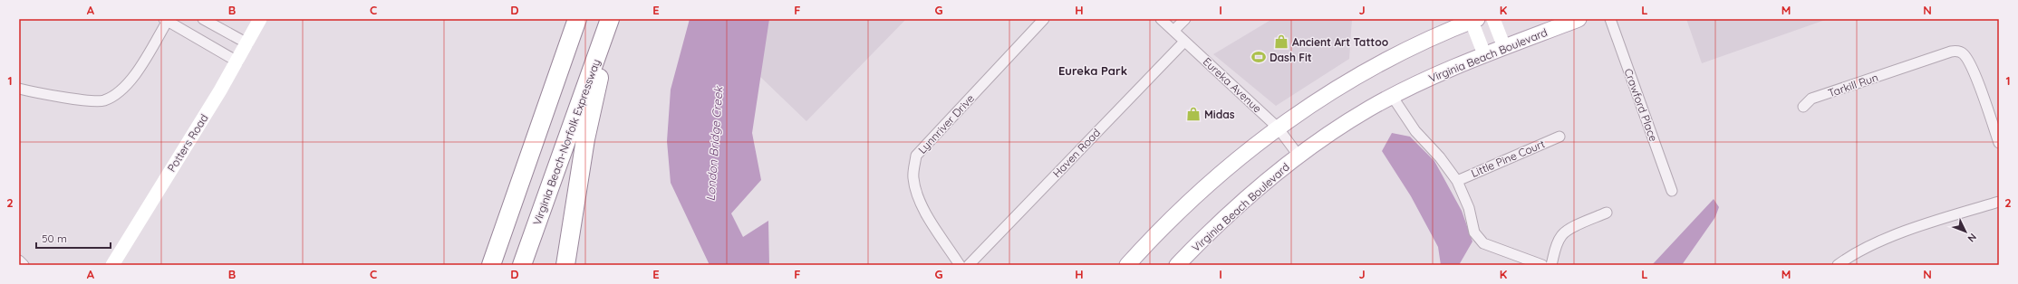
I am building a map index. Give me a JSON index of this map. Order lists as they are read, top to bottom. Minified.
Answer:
{"streets":{"highway":["Virginia Beach-Norfolk Expressway"],"main road":["Virginia Beach Boulevard"],"street":["Eureka Avenue","Tarkill Run","Crawford Place","Lynnriver Drive","Potters Road","Haven Road","Little Pine Court"]},"crossings":[["Virginia Beach Boulevard","Eureka Avenue"],["Eureka Avenue","Haven Road"]],"districts":["Eureka Park"],"water":["London Bridge Creek"],"places":{"shop":["Ancient Art Tattoo","Midas"],"sports":["Dash Fit"]},"scale_bar":"50 m","north":"bottom right","grid":{"columns":["A","B","C","D","E","F","G","H","I","J","K","L","M","N"],"rows":["1","2"]}}
